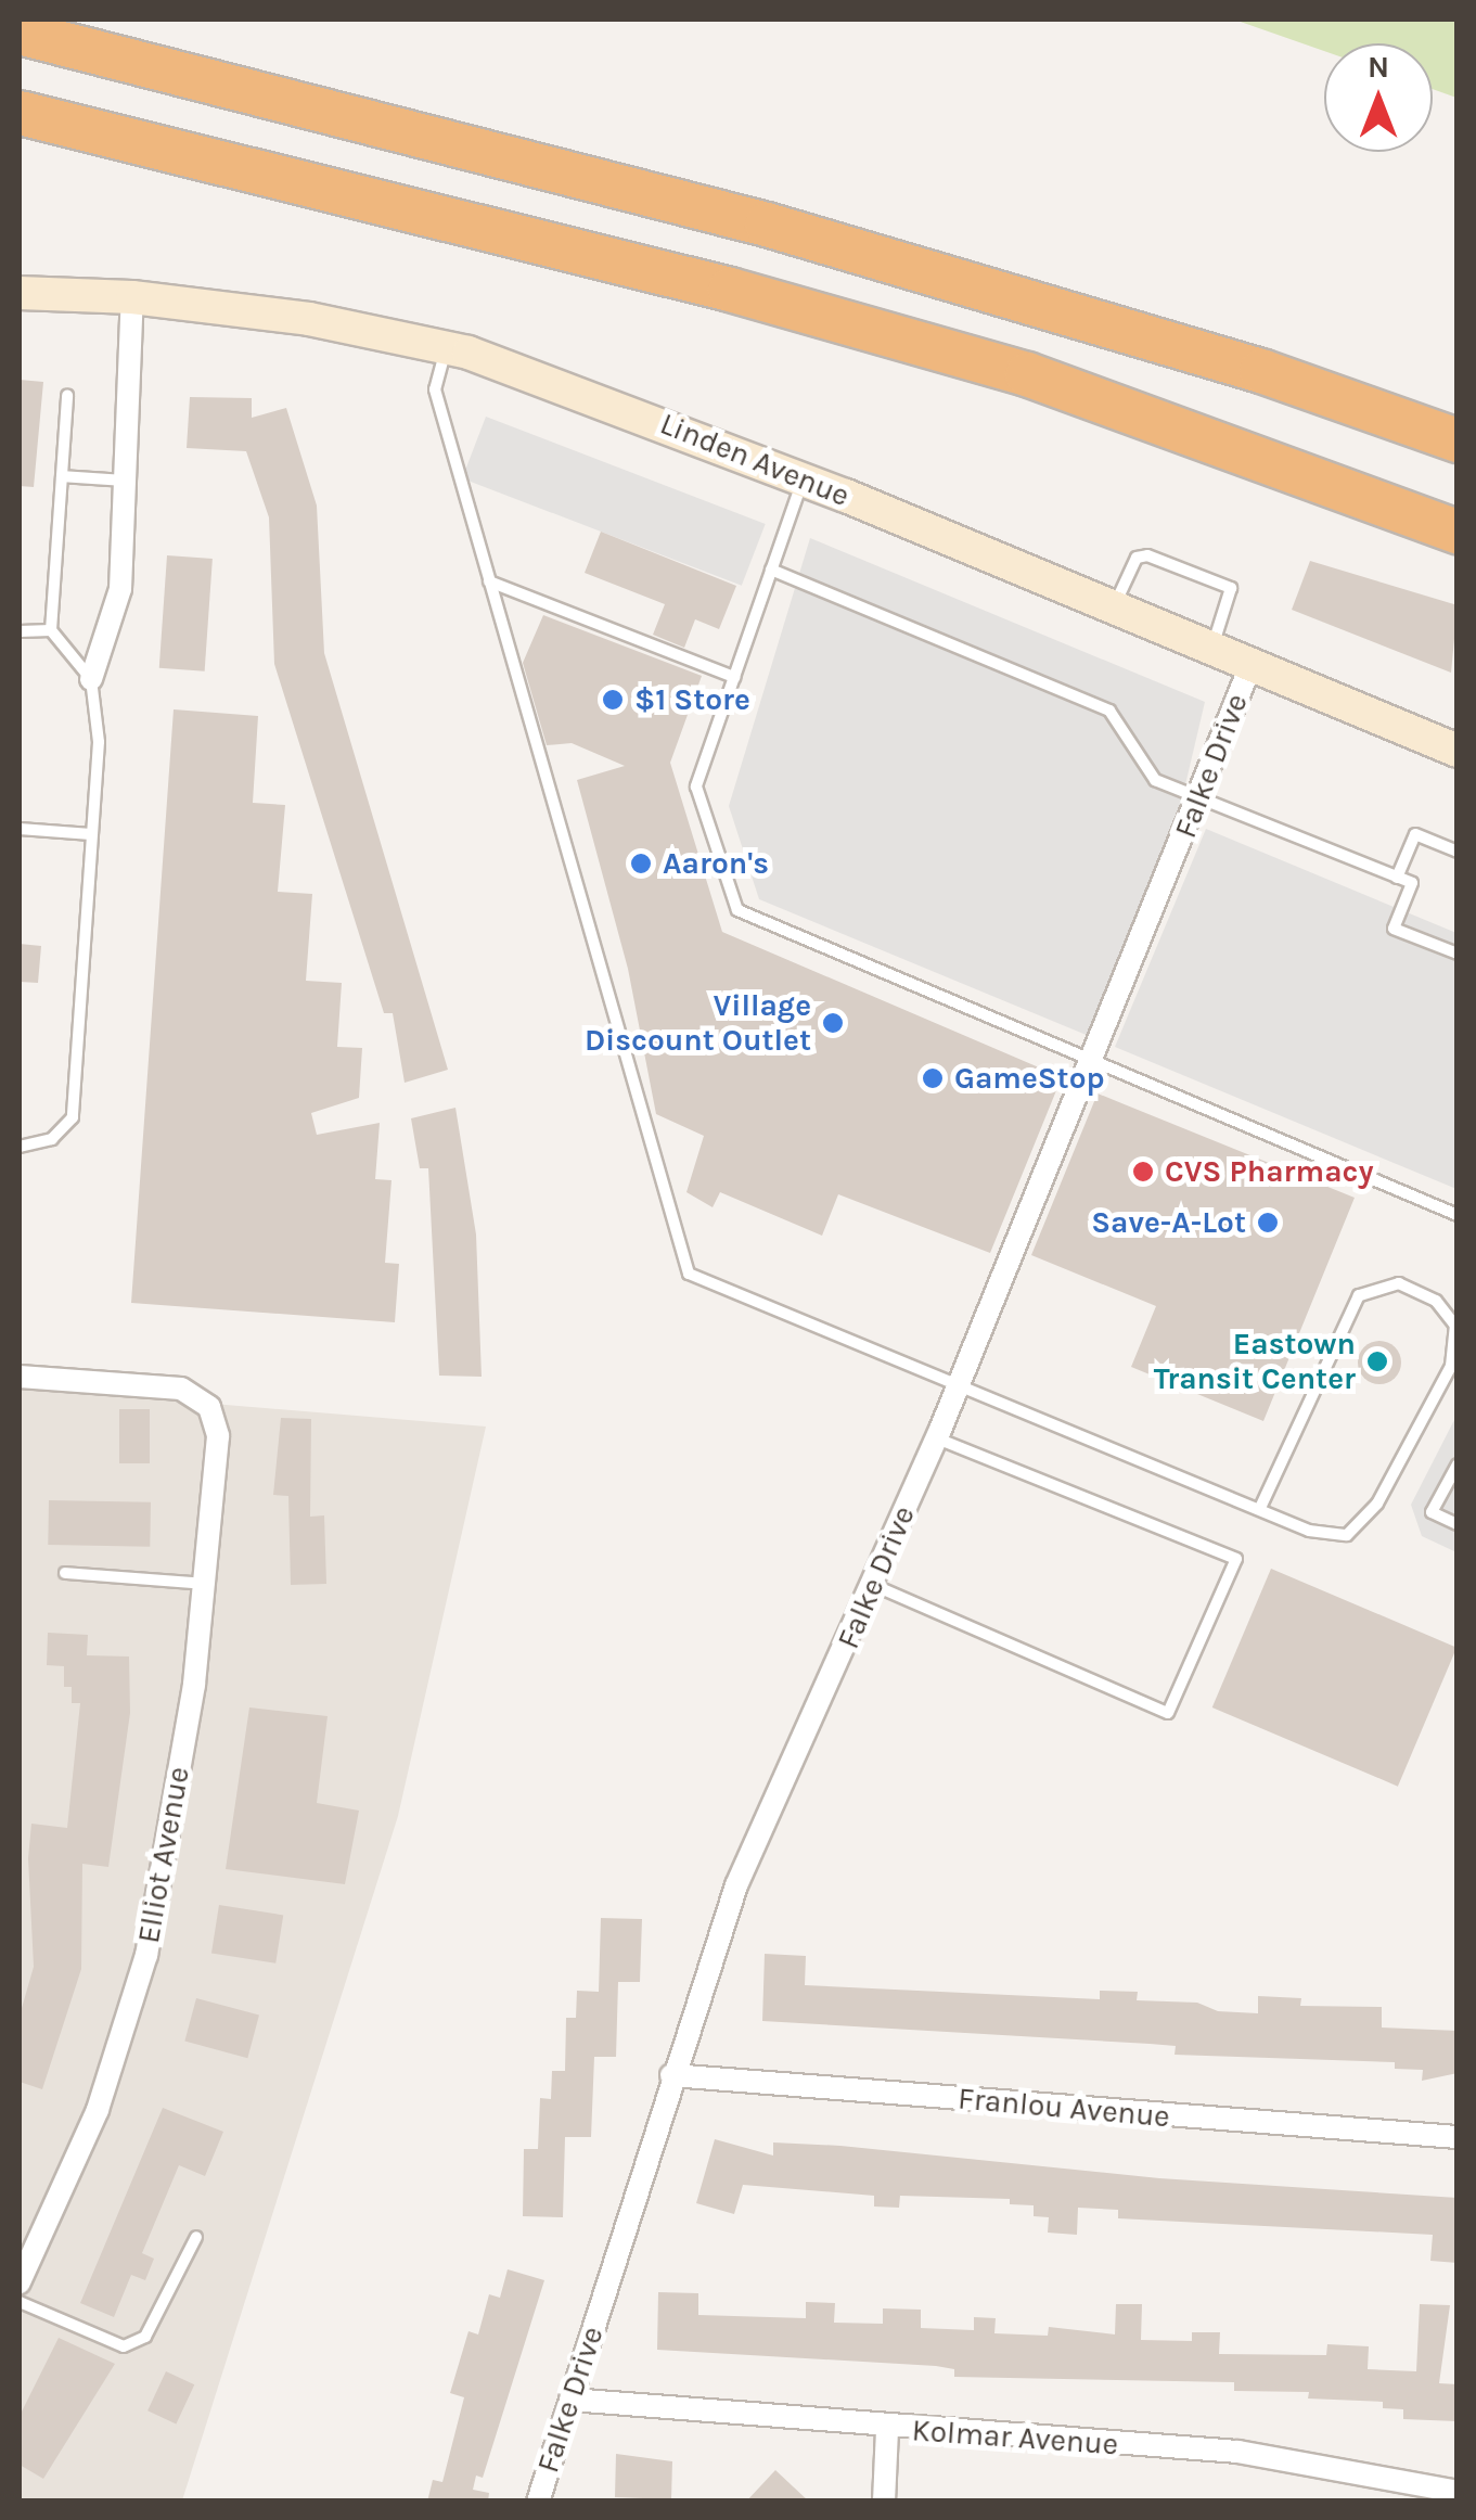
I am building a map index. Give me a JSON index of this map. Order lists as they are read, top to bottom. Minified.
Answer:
{"streets":{"main road":["Linden Avenue"],"street":["Falke Drive","Elliot Avenue","Franlou Avenue","Kolmar Avenue"]},"crossings":[["Linden Avenue","Falke Drive"],["Falke Drive","Franlou Avenue"],["Falke Drive","Kolmar Avenue"]],"places":["$1 Store","Aaron's","Village Discount Outlet","GameStop","CVS Pharmacy","Save-A-Lot","Eastown Transit Center"],"north":"top"}
